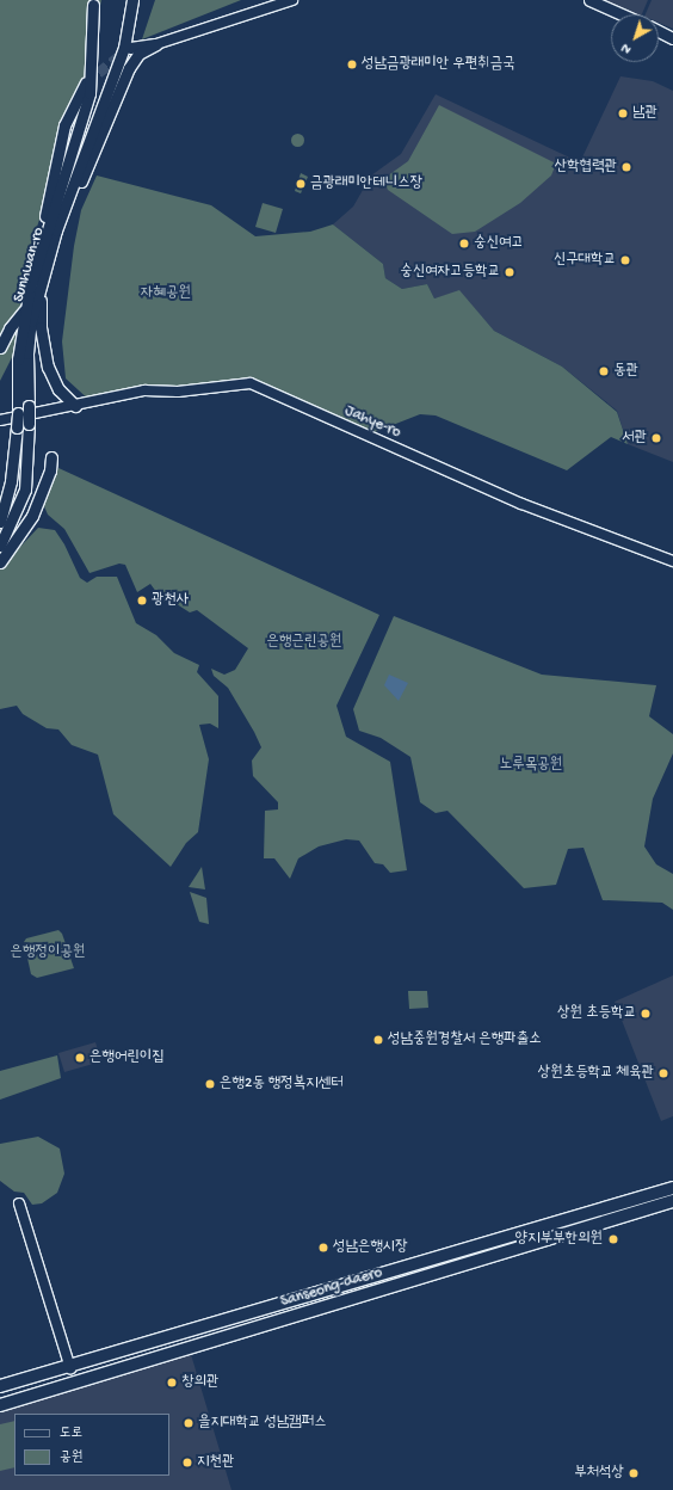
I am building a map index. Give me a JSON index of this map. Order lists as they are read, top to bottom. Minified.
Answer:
{"streets":{"main road":["Sunhwan-ro","Sanseong-daero"],"street":["Jahye-ro"]},"parks":["자혜공원","은행근린공원","노루목공원","은행정이공원"],"places":["성남금광래미안 우편취금국","남관","산학협력관","금광래미안테니스장","숭신여고","신구대학교","숭신여자고등학교","동관","서관","광천사","상원 초등학교","성남중원경찰서 은행파출소","은행어린이집","상원초등학교 체육관","은행2동 행정복지센터","양지부부한의원","성남은행시장","창의관","을지대학교 성남캠퍼스","지천관","부처석상"],"legend":["도로","공원"],"north":"bottom left"}
